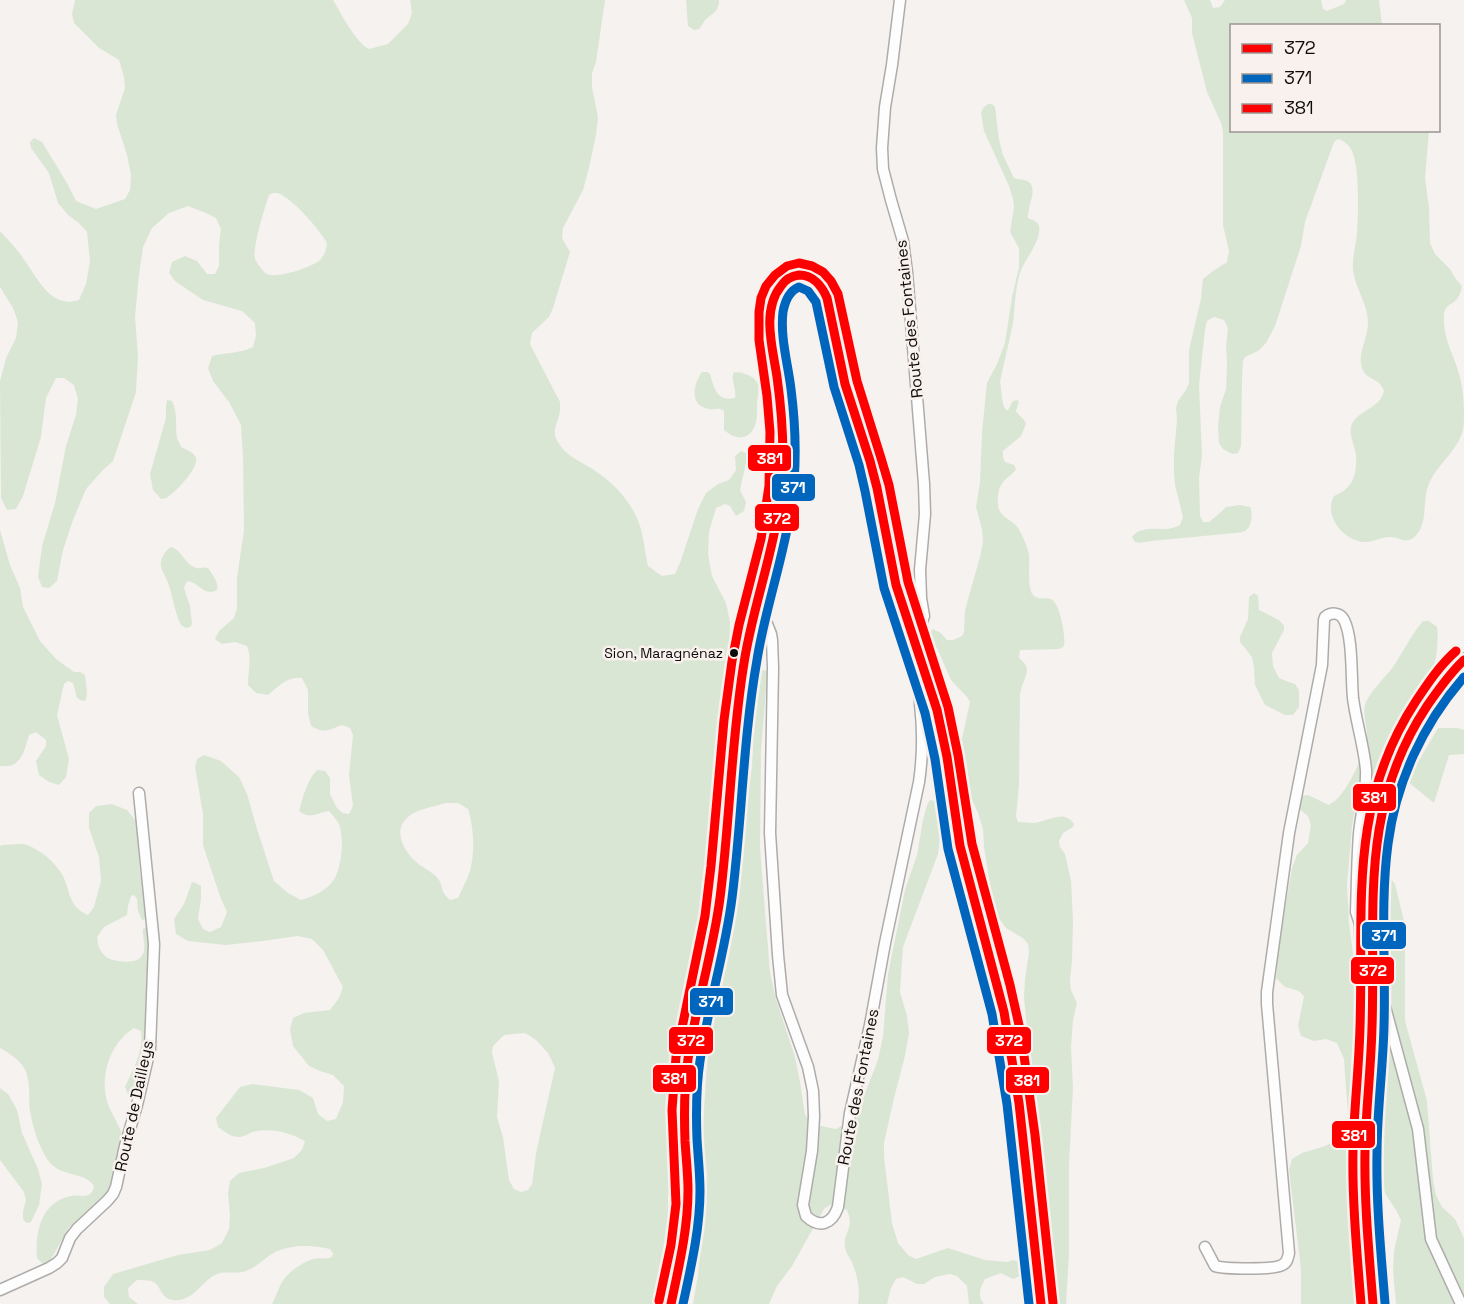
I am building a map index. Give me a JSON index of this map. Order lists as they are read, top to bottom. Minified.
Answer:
{"streets":{"street":["Route des Fontaines","Route de Dailleys"]},"places":["Sion, Maragnénaz"],"lines":["transit line 381","transit line 372","transit line 371"],"legend":["372","371","381"]}
